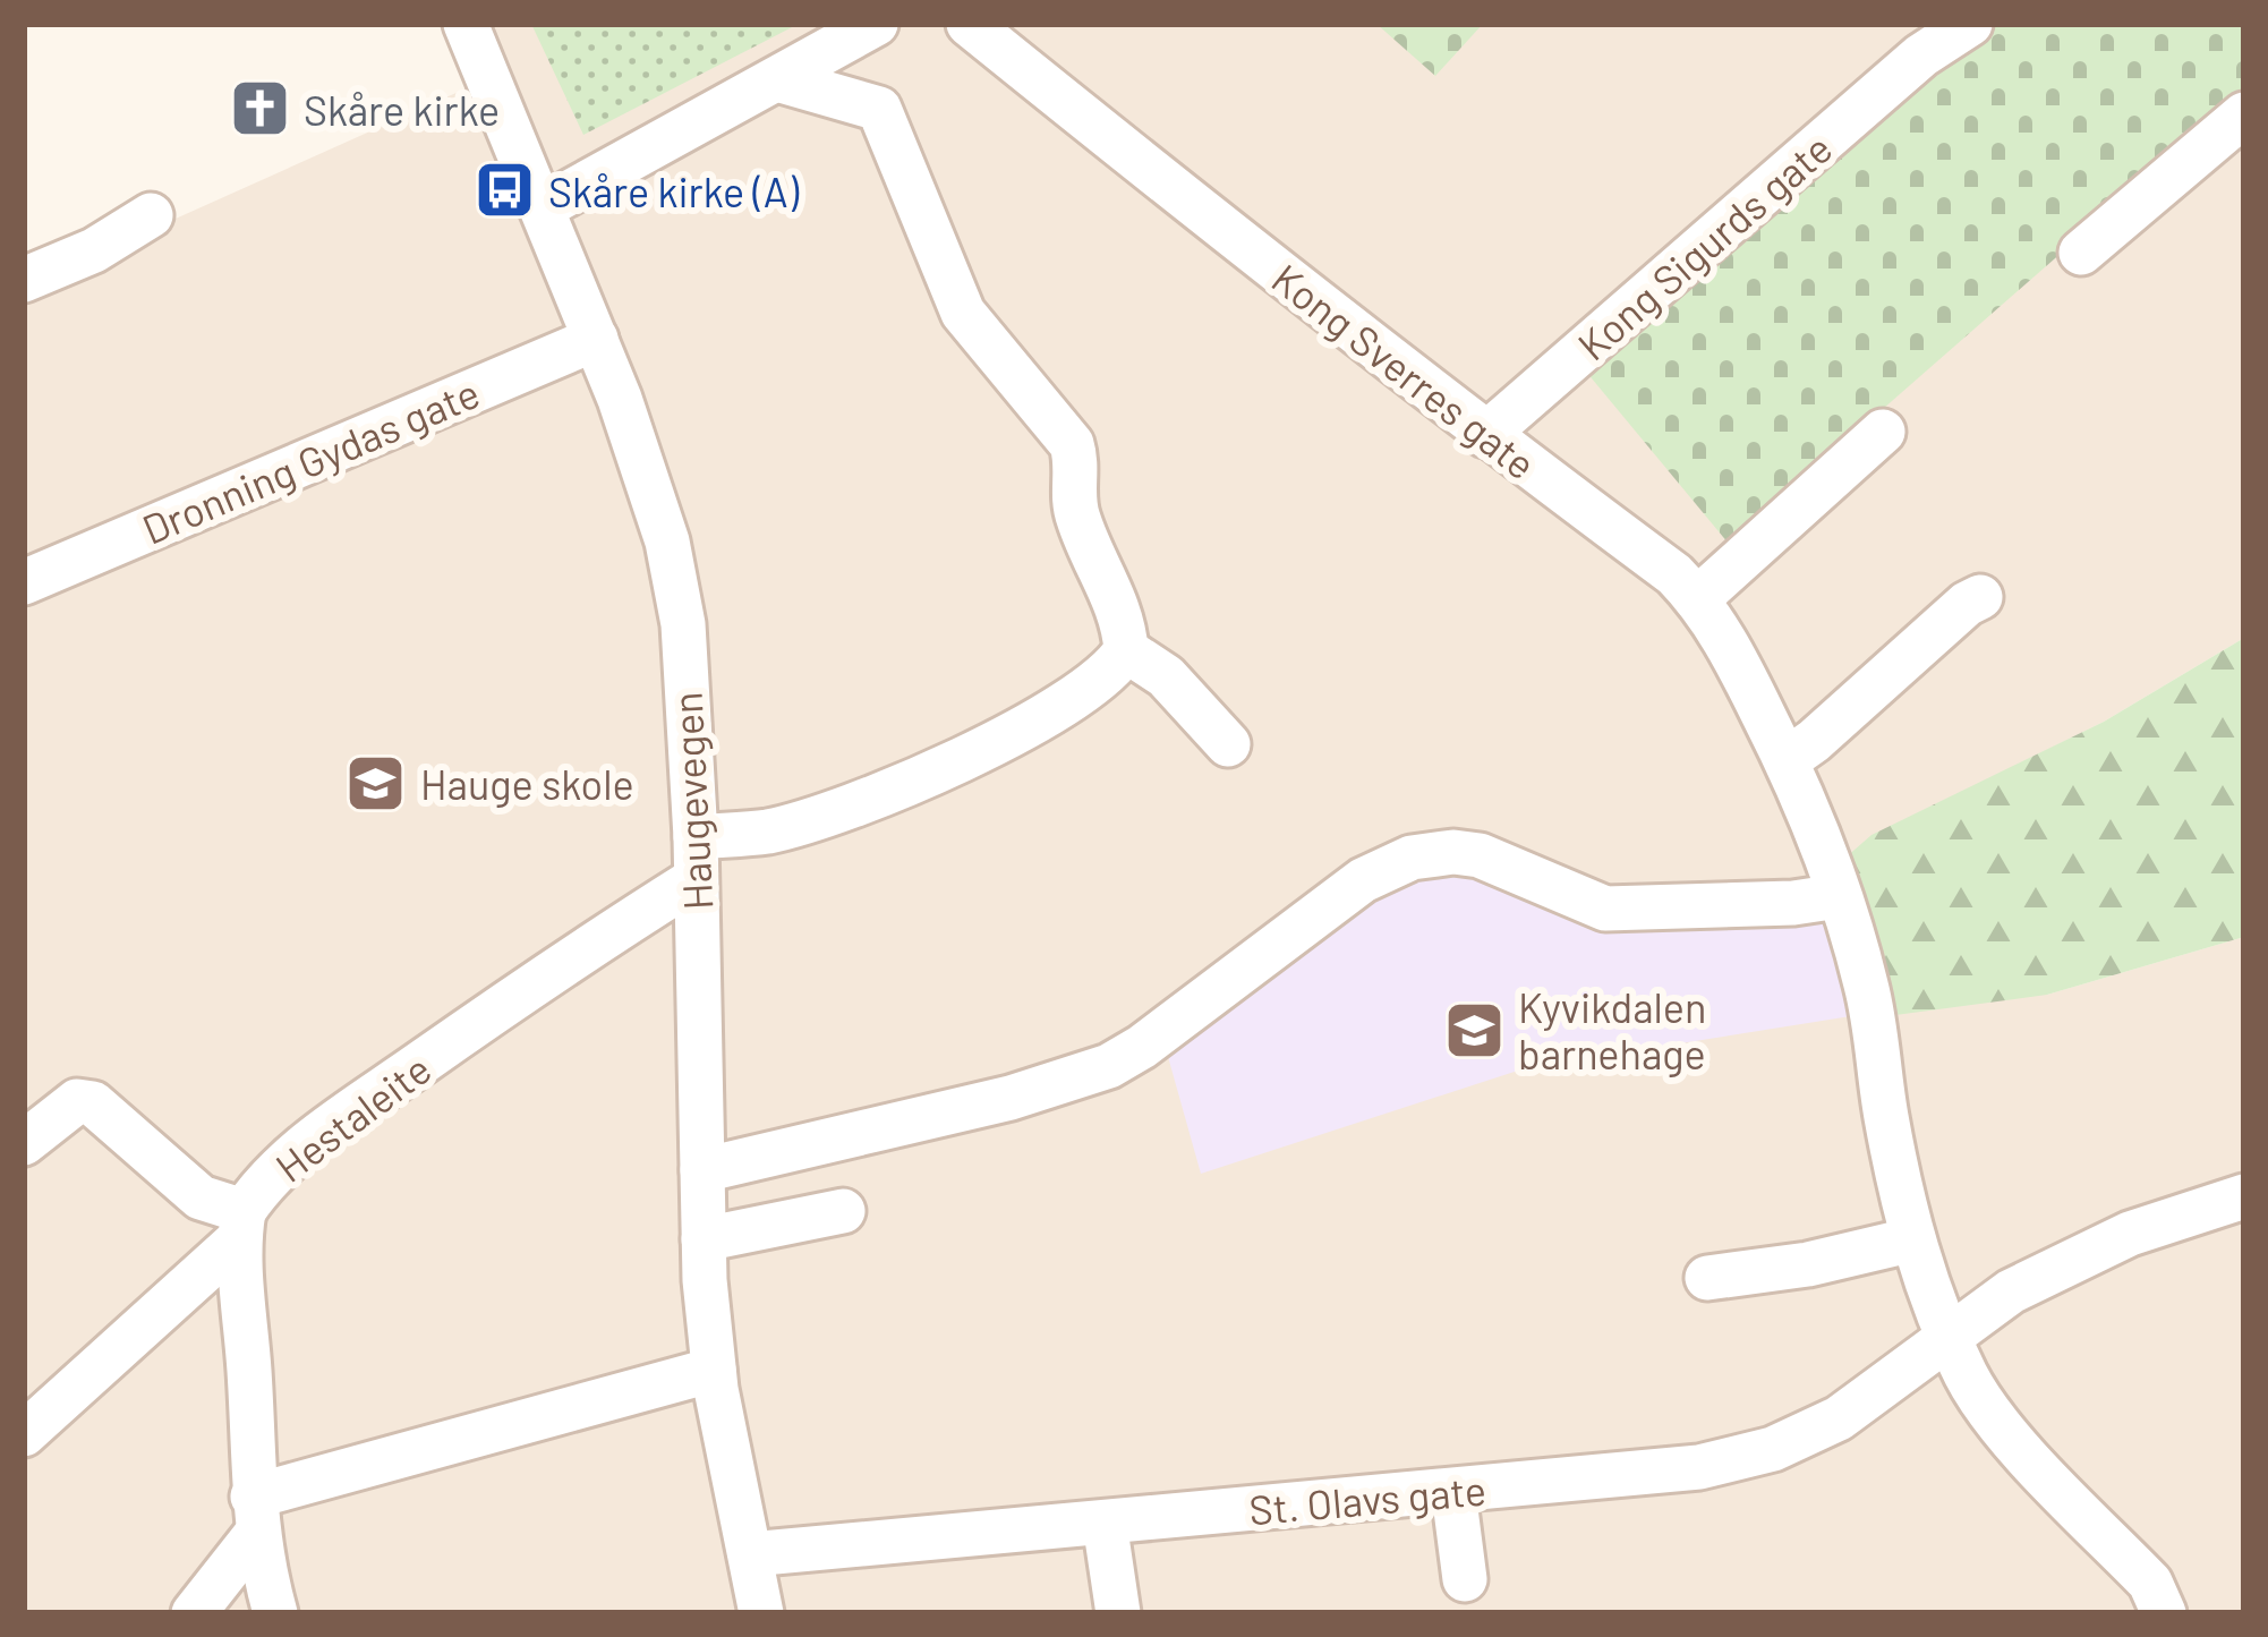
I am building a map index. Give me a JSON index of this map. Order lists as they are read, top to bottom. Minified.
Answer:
{"streets":{"street":["Kong Sigurds gate","Kong Sverres gate","Dronning Gydas gate","Haugevegen","Hestaleite","St. Olavs gate"]},"crossings":[["Kong Sigurds gate","Kong Sverres gate"],["Kong Sverres gate","St. Olavs gate"],["Dronning Gydas gate","Haugevegen"],["Haugevegen","Hestaleite"],["Haugevegen","St. Olavs gate"]],"places":{"church":["Skåre kirke"],"bus stop":["Skåre kirke (A)"],"school or university":["Hauge skole","Kyvikdalen barnehage"]}}
